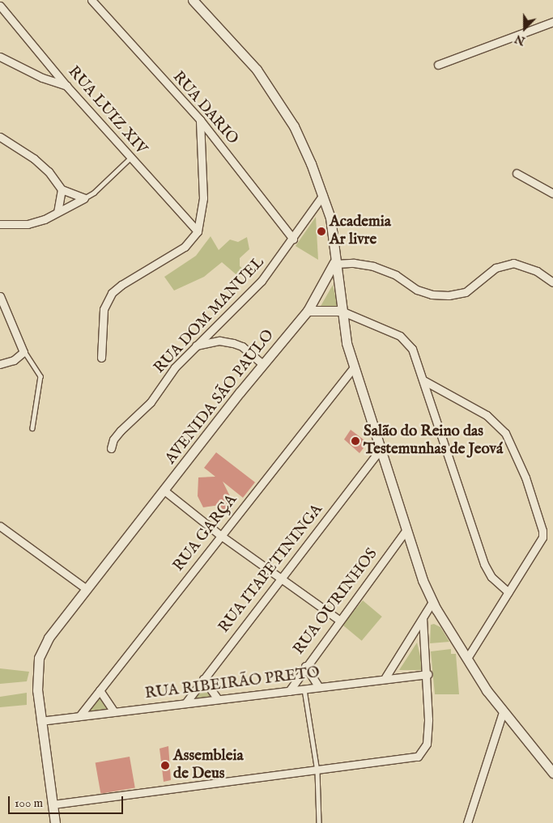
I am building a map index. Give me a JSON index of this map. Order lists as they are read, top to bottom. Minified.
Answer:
{"streets":{"main road":["AVENIDA SÃO PAULO"],"street":["RUA DARIO","RUA LUIZ XIV","RUA DOM MANUEL","RUA GARÇA","RUA ITAPETININGA","RUA OURINHOS","RUA RIBEIRÃO PRETO"]},"crossings":[["RUA DARIO","RUA DOM MANUEL"],["AVENIDA SÃO PAULO","RUA RIBEIRÃO PRETO"],["RUA GARÇA","RUA RIBEIRÃO PRETO"],["RUA ITAPETININGA","RUA RIBEIRÃO PRETO"],["RUA OURINHOS","RUA RIBEIRÃO PRETO"]],"places":["Academia Ar livre","Salão do Reino das Testemunhas de Jeová","Assembleia de Deus"],"scale_bar":"100 m","north":"bottom"}
